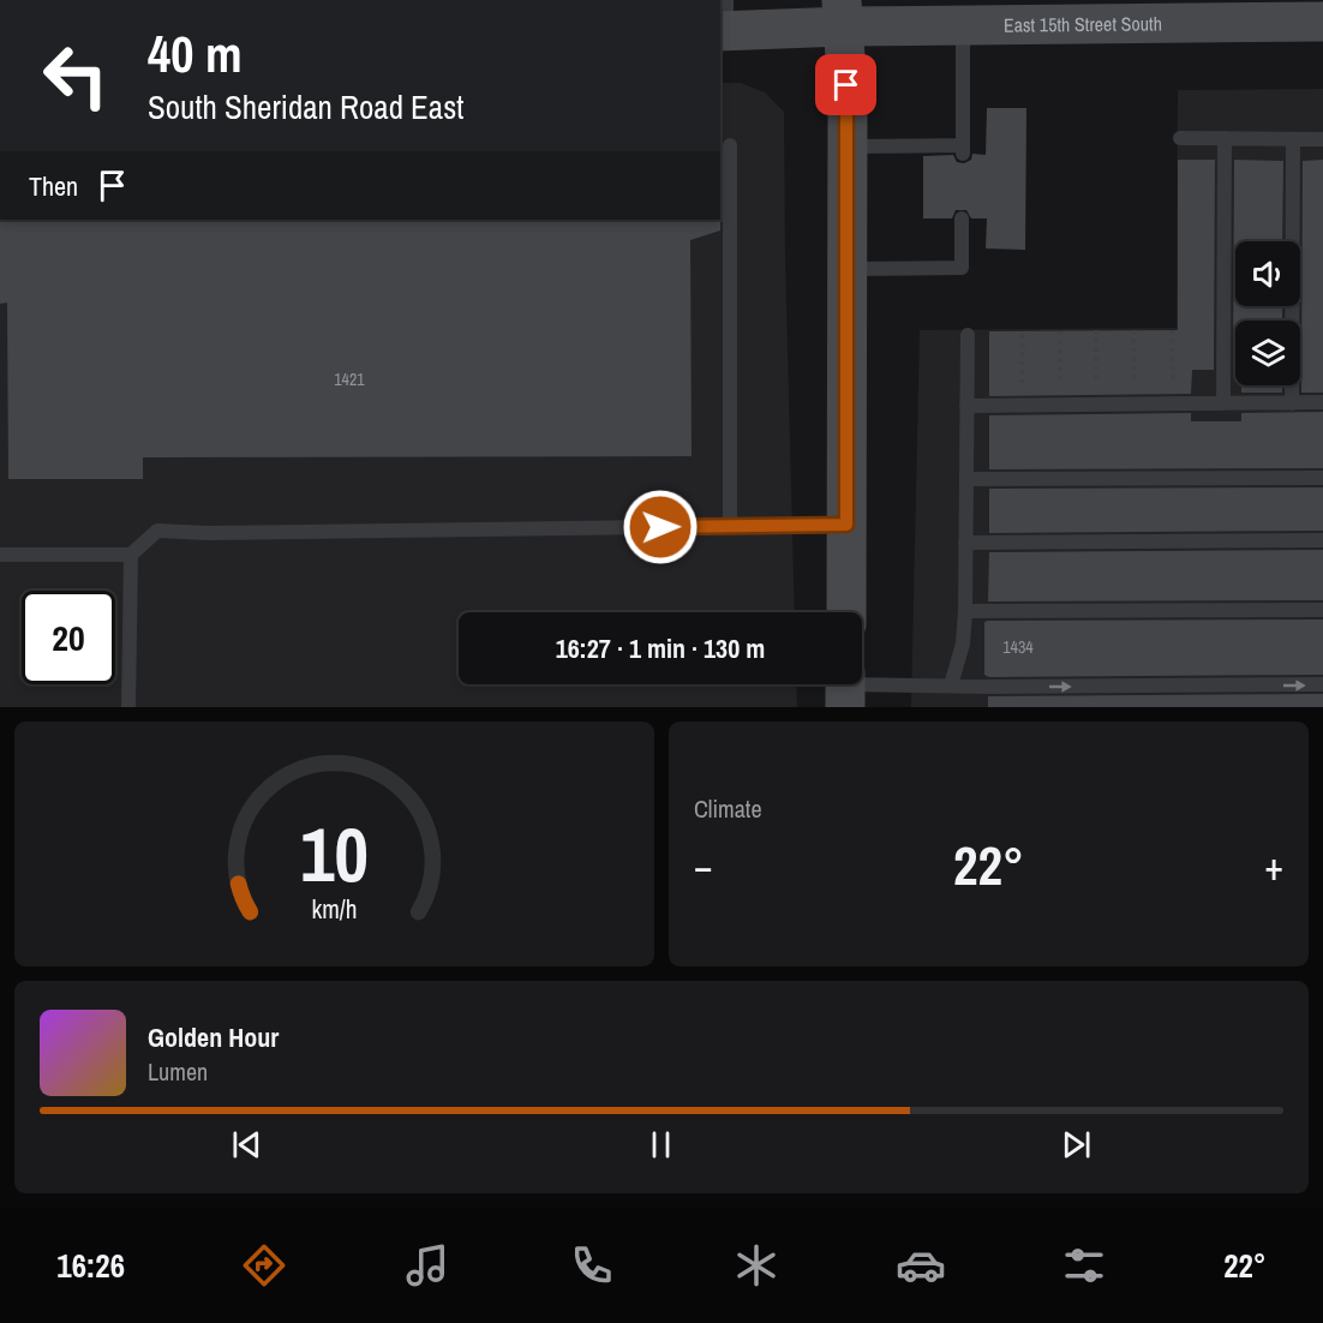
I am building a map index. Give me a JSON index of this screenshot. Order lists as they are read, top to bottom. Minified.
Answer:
{"streets":{"main road":["East 15th Street South"]},"house_numbers":["1421","1434"],"page":{"turn":["40 m","South Sheridan Road East"],"then":"Then","limit":"20","trip":"16:27 · 1 min · 130 m","tile":"Climate","heat":["−","22°","+"],"song":["Golden Hour","Lumen"],"tabs":["16:26","22°"],"gauge":["10","km/h"]}}
